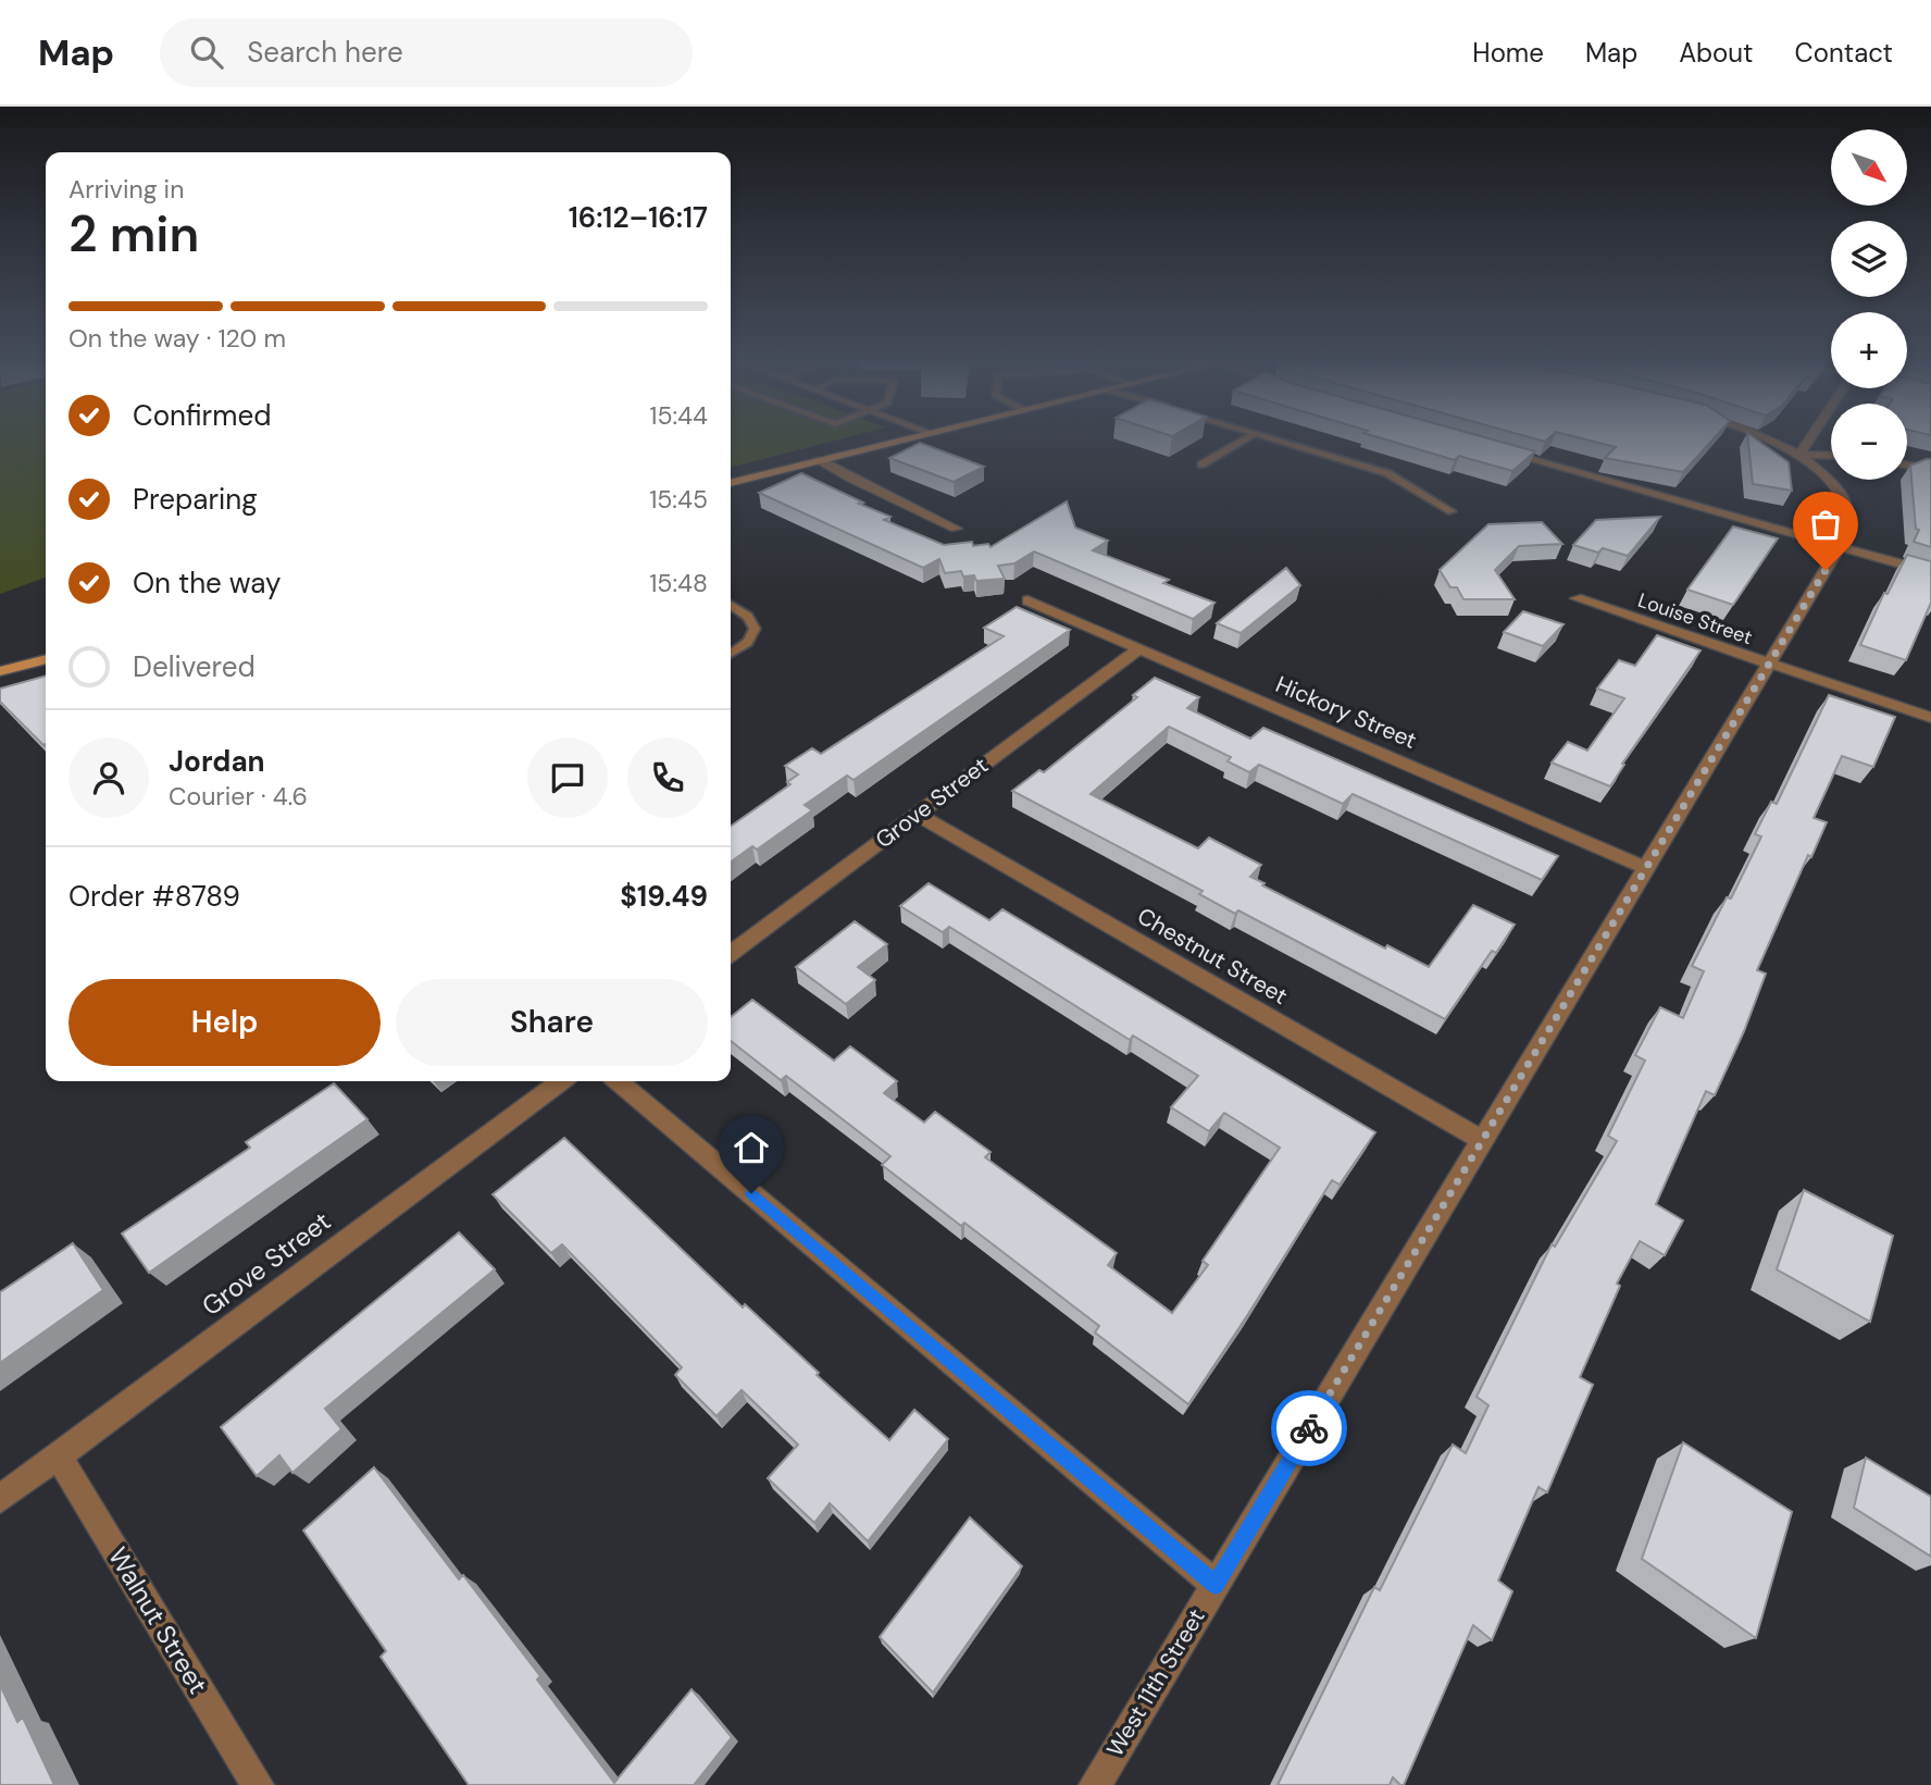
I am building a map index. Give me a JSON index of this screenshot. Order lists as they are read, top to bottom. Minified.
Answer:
{"streets":{"street":["Louise Street","Hickory Street","Grove Street","Chestnut Street","Walnut Street","West 11th Street"]},"crossings":[["Louise Street","West 11th Street"],["Hickory Street","Grove Street"],["Hickory Street","West 11th Street"],["Grove Street","Chestnut Street"],["Grove Street","Walnut Street"],["Chestnut Street","West 11th Street"]],"north":"bottom right","page":{"header":"Map","search":"Search here","nav":["Home","Map","About","Contact"],"map_buttons":["+","−"],"heading":["2 min","Arriving in","16:12–16:17"],"panel":["Jordan","Courier · 4.6","Order #8789","$19.49"],"bar":"On the way · 120 m","list":[["Confirmed","15:44"],["Preparing","15:45"],["On the way","15:48"],"Delivered"],"buttons":["Help","Share"]}}
